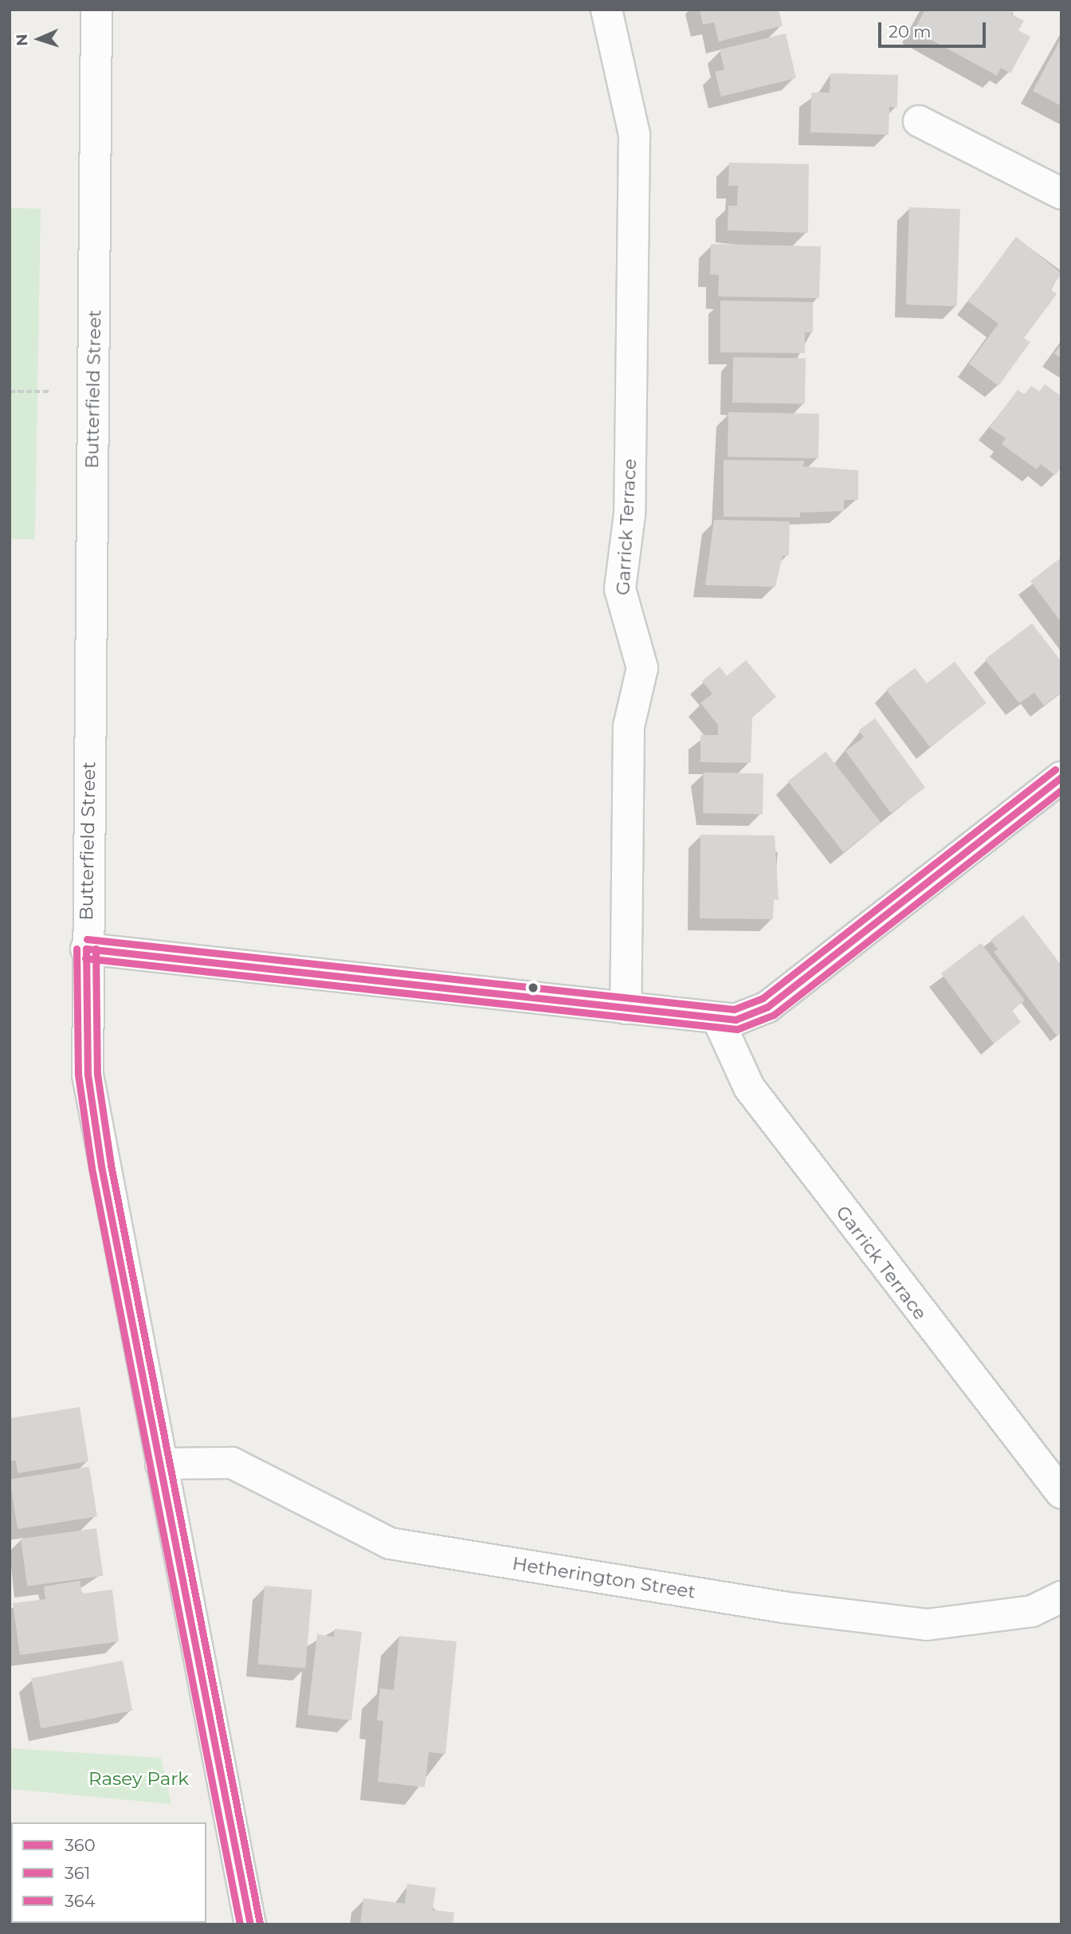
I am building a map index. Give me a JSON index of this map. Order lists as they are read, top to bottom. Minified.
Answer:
{"streets":{"street":["Butterfield Street","Garrick Terrace","Hetherington Street"]},"crossings":[["Butterfield Street","Hetherington Street"]],"parks":["Rasey Park"],"lines":["transit line 364","transit line 360","transit line 361"],"legend":["360","361","364"],"scale_bar":"20 m","north":"left"}
